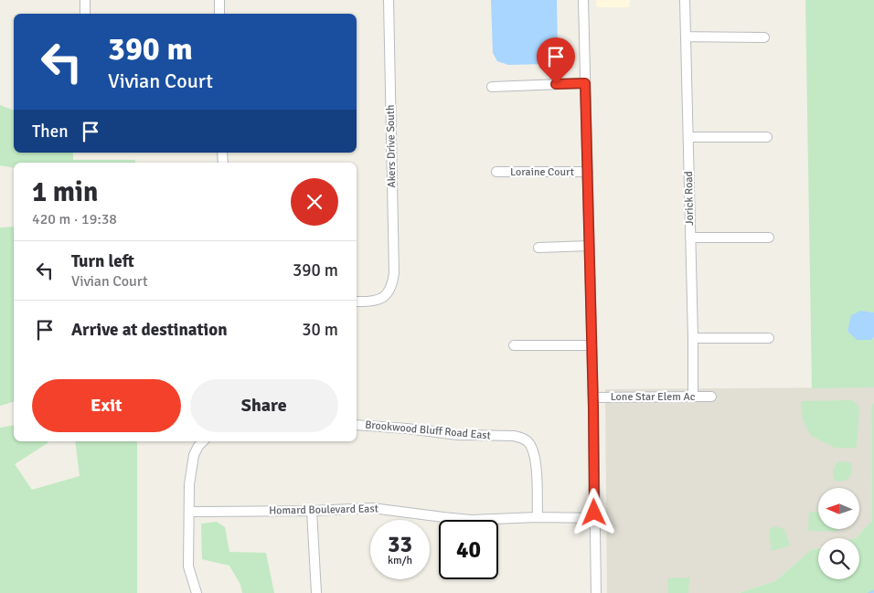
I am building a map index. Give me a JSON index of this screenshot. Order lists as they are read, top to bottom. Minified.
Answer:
{"streets":{"street":["Akers Drive South","Loraine Court","Jorick Road","Lone Star Elem Ac","Brookwood Bluff Road East","Homard Boulevard East"]},"crossings":[["Jorick Road","Lone Star Elem Ac"],["Brookwood Bluff Road East","Homard Boulevard East"]],"north":"left","page":{"turn":["390 m","Vivian Court"],"then":"Then","heading":["1 min","420 m · 19:38"],"list":[{"name":"Turn left","note":"Vivian Court","value":"390 m"},{"name":"Arrive at destination","value":"30 m"}],"buttons":["Exit","Share"],"speed":"33 km/h","limit":"40"}}
